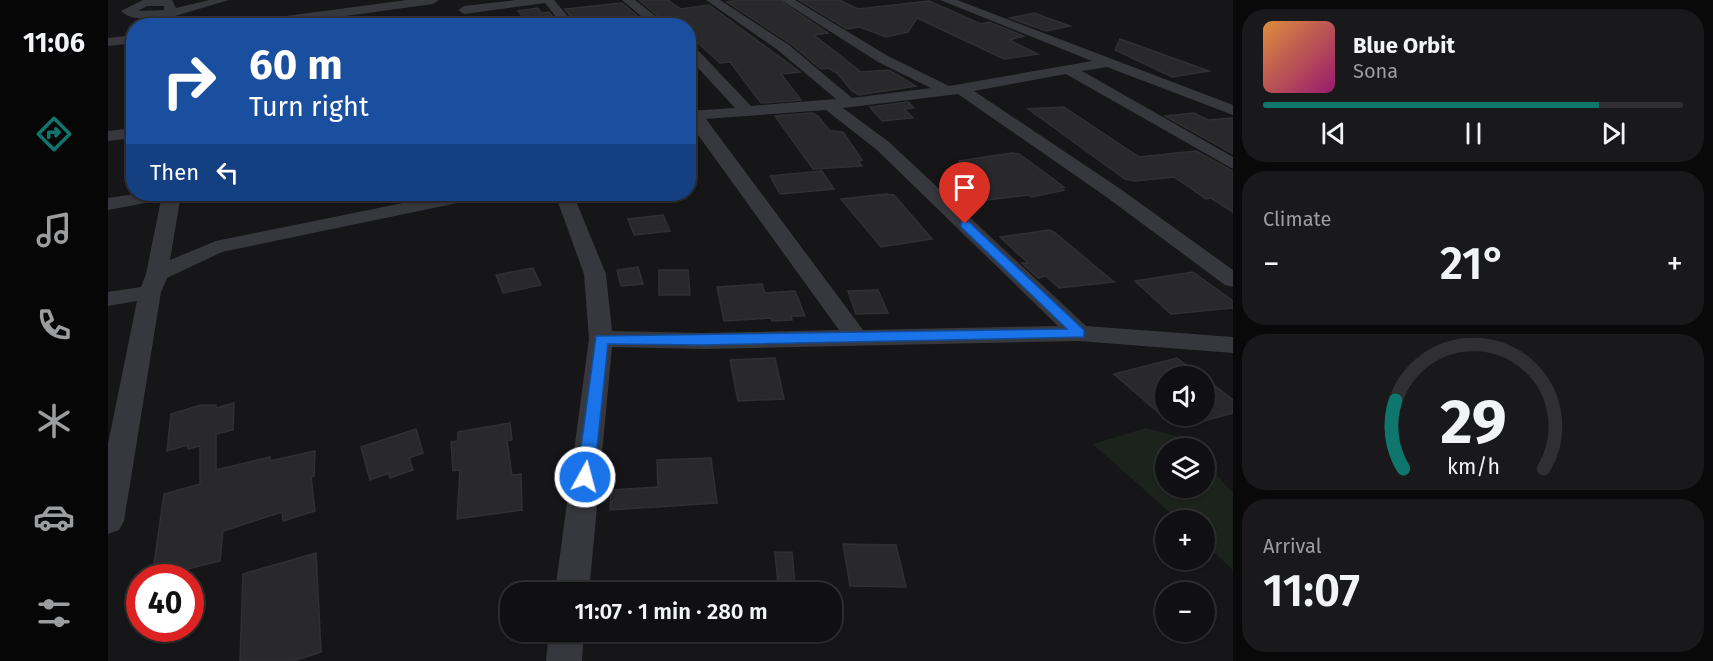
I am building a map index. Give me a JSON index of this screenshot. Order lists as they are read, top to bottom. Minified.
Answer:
{"page":{"tabs":"11:06","turn":["60 m","Turn right"],"song":["Blue Orbit","Sona"],"then":"Then","tile":["Climate",["Arrival","11:07"]],"heat":["−","21°","+"],"map_buttons":["+","−"],"limit":"40","trip":"11:07 · 1 min · 280 m","gauge":["29","km/h"]}}
